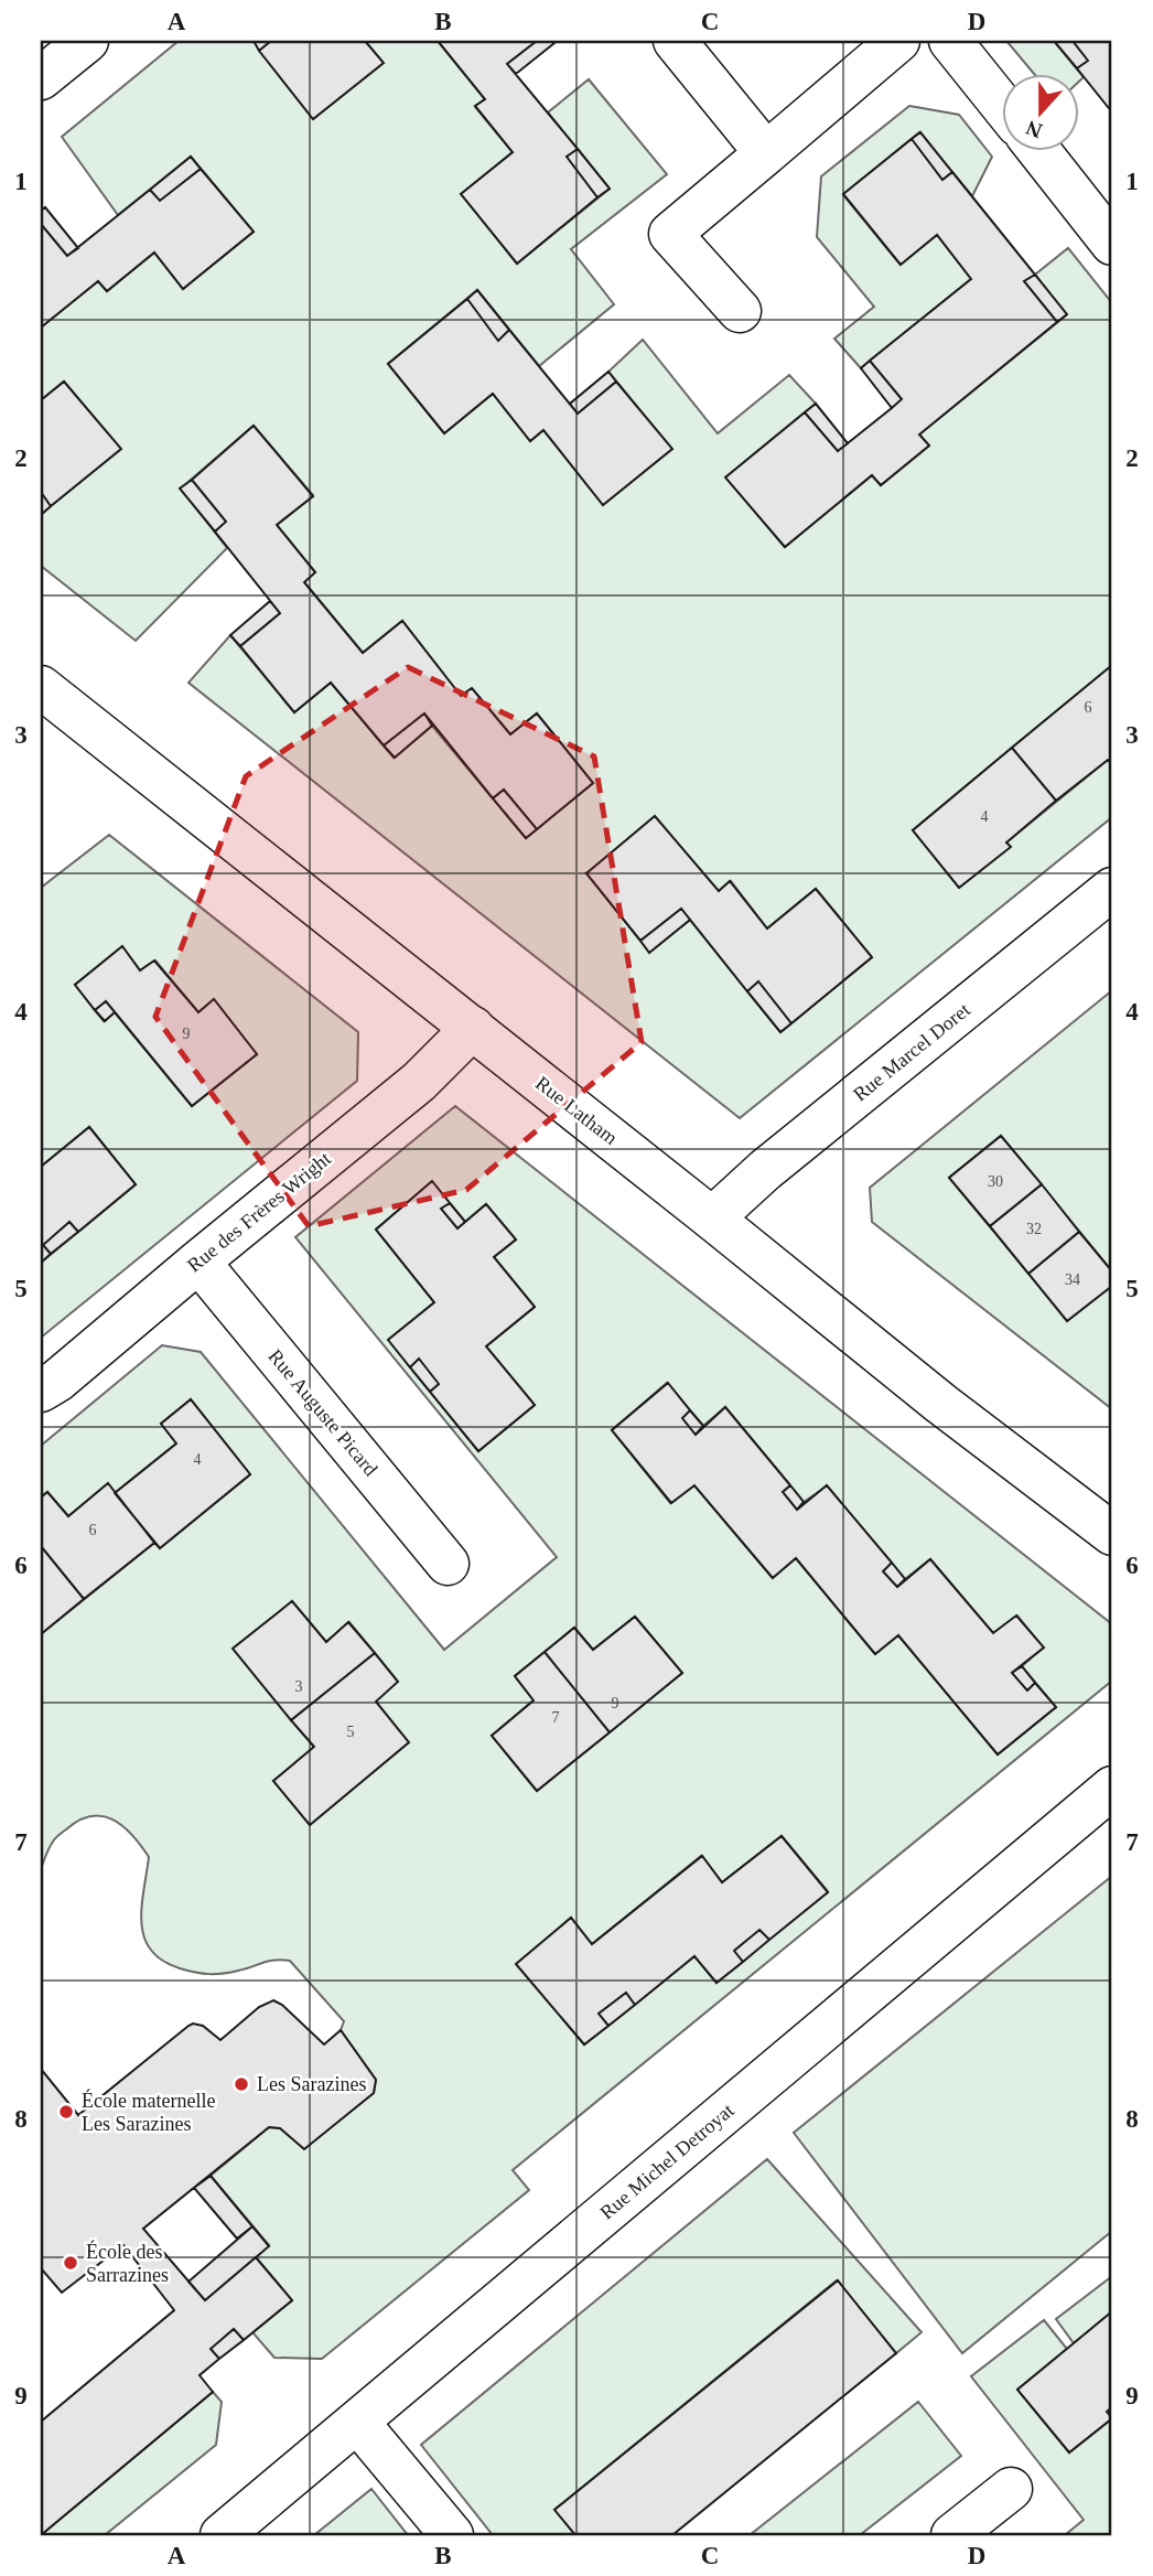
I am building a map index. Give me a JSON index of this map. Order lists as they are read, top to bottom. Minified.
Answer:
{"streets":{"street":["Rue Marcel Doret","Rue Latham","Rue des Frères Wright","Rue Auguste Picard","Rue Michel Detroyat"]},"crossings":[["Rue Marcel Doret","Rue Latham"],["Rue Latham","Rue des Frères Wright"],["Rue des Frères Wright","Rue Auguste Picard"]],"places":["Les Sarazines","École maternelle Les Sarazines","École des Sarrazines"],"house_numbers":["6","4","9","30","32","34","4","6","3","9","7","5"],"north":"bottom","grid":{"columns":["A","B","C","D"],"rows":["1","2","3","4","5","6","7","8","9"]}}
